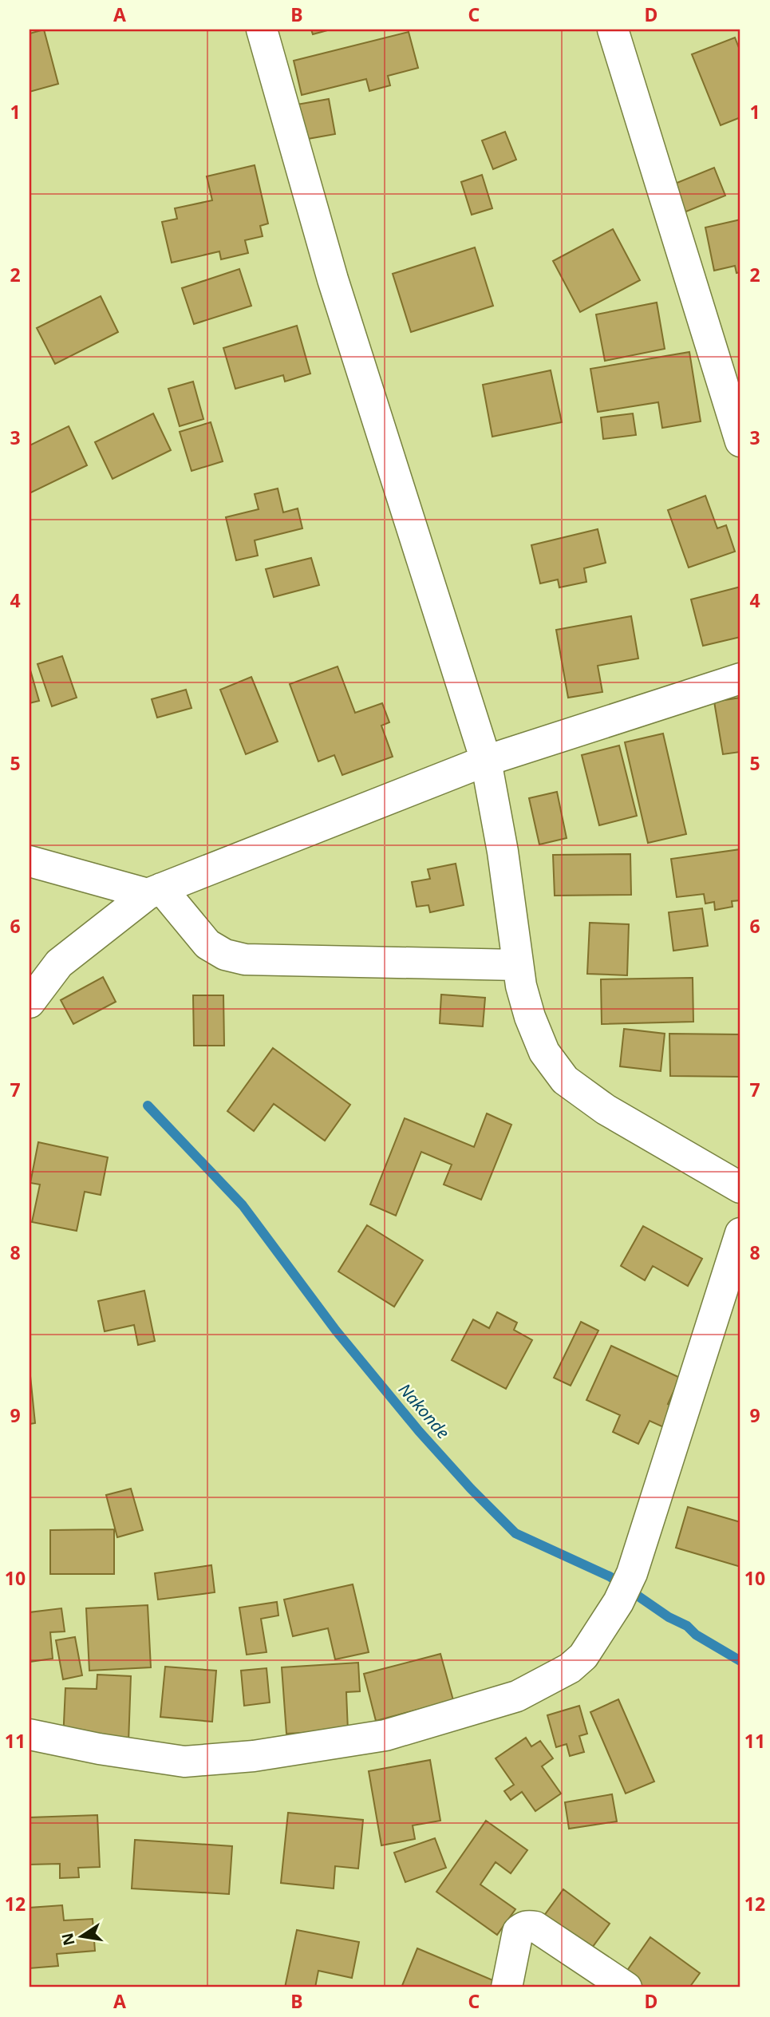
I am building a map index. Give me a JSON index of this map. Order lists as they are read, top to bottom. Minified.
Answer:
{"water":["Nakonde"],"north":"left","grid":{"columns":["A","B","C","D"],"rows":["1","2","3","4","5","6","7","8","9","10","11","12"]}}
